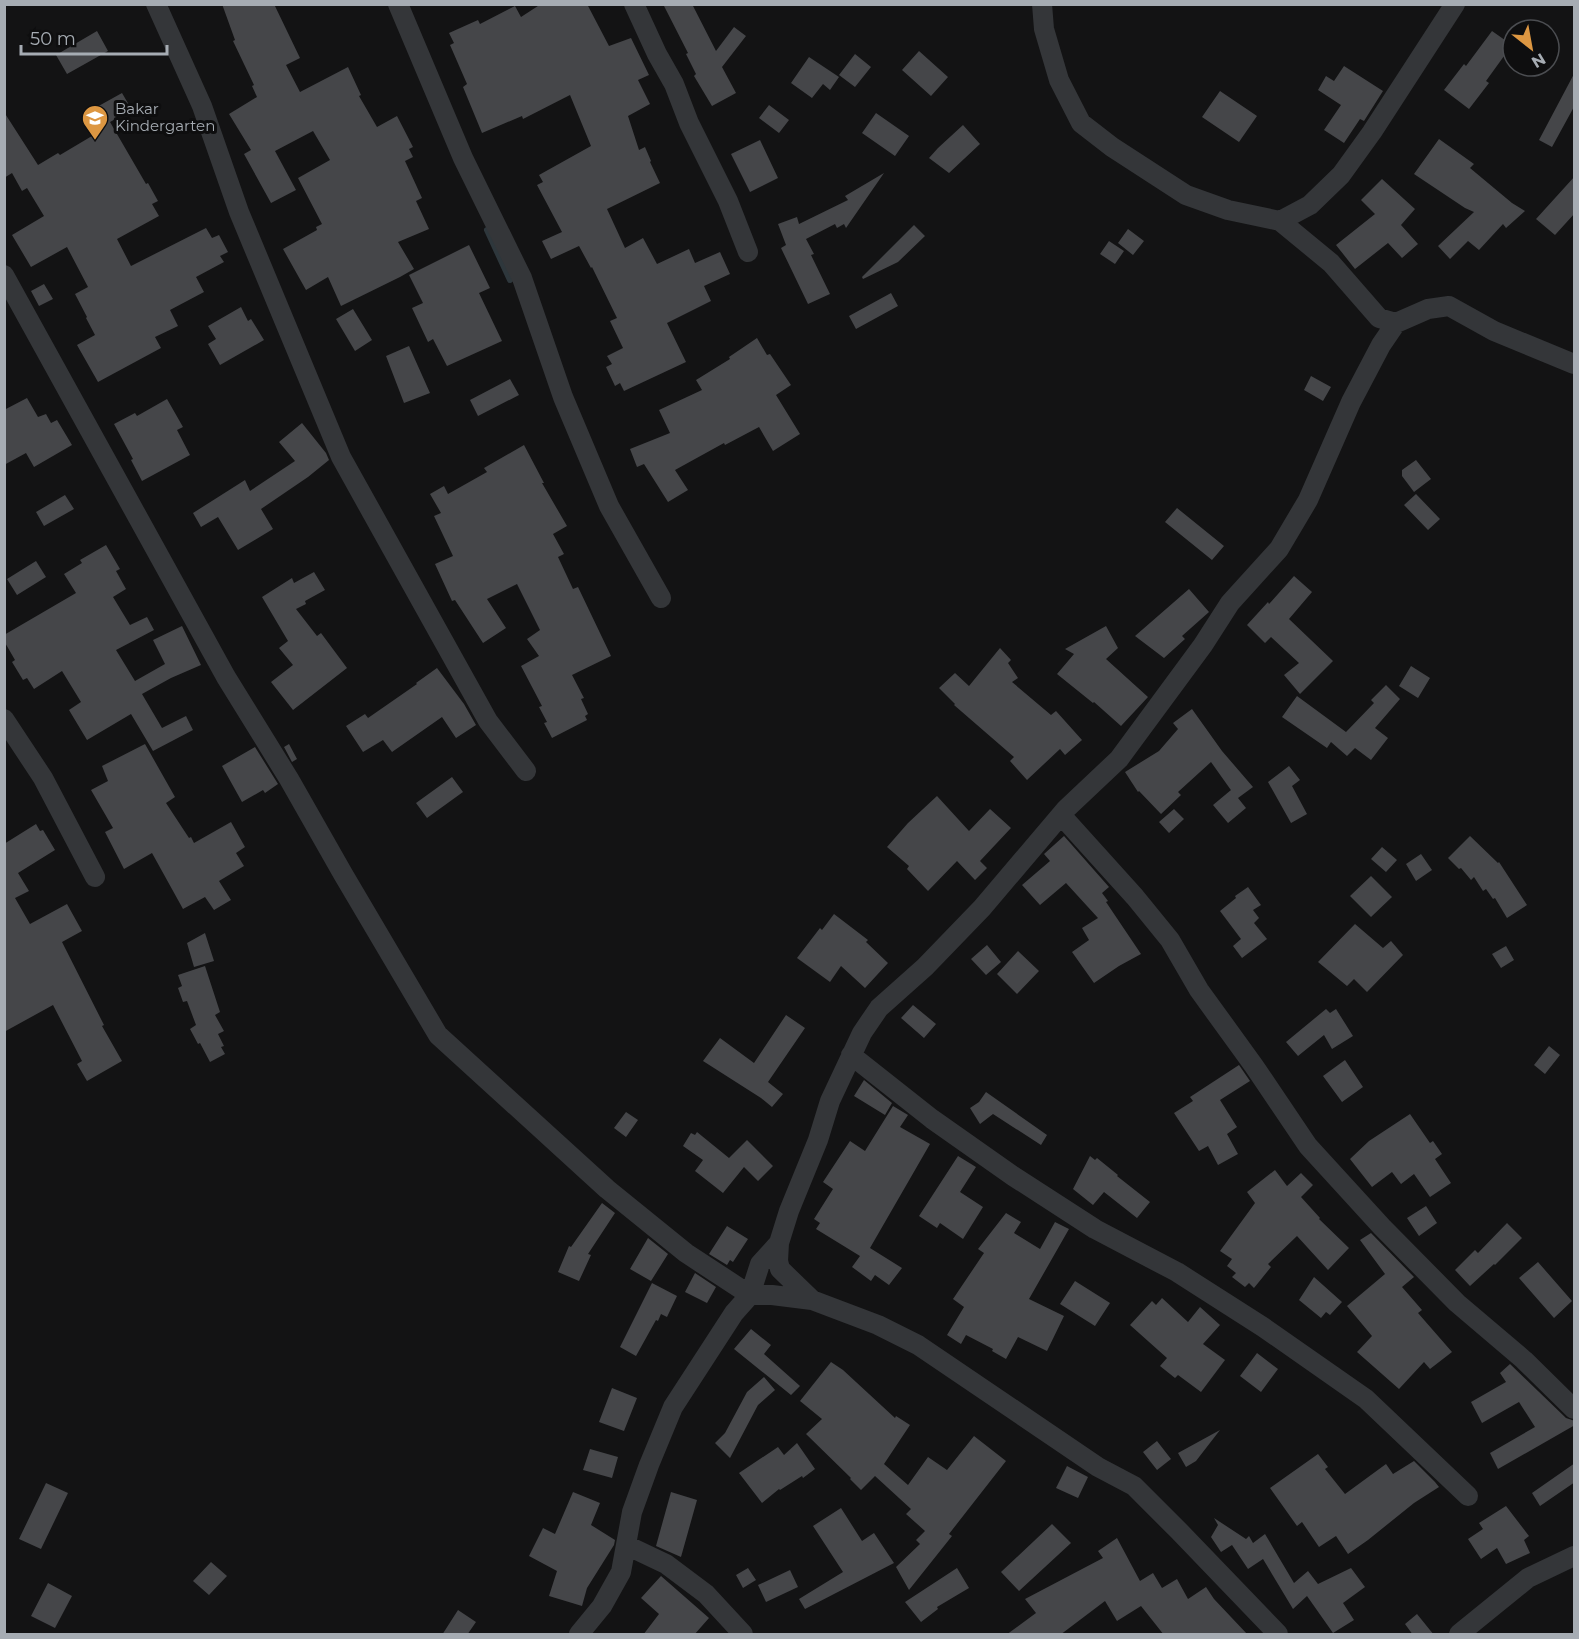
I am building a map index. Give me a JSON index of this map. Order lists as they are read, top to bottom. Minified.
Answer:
{"places":{"school or university":["Bakar Kindergarten"]},"scale_bar":"50 m","north":"bottom right"}
